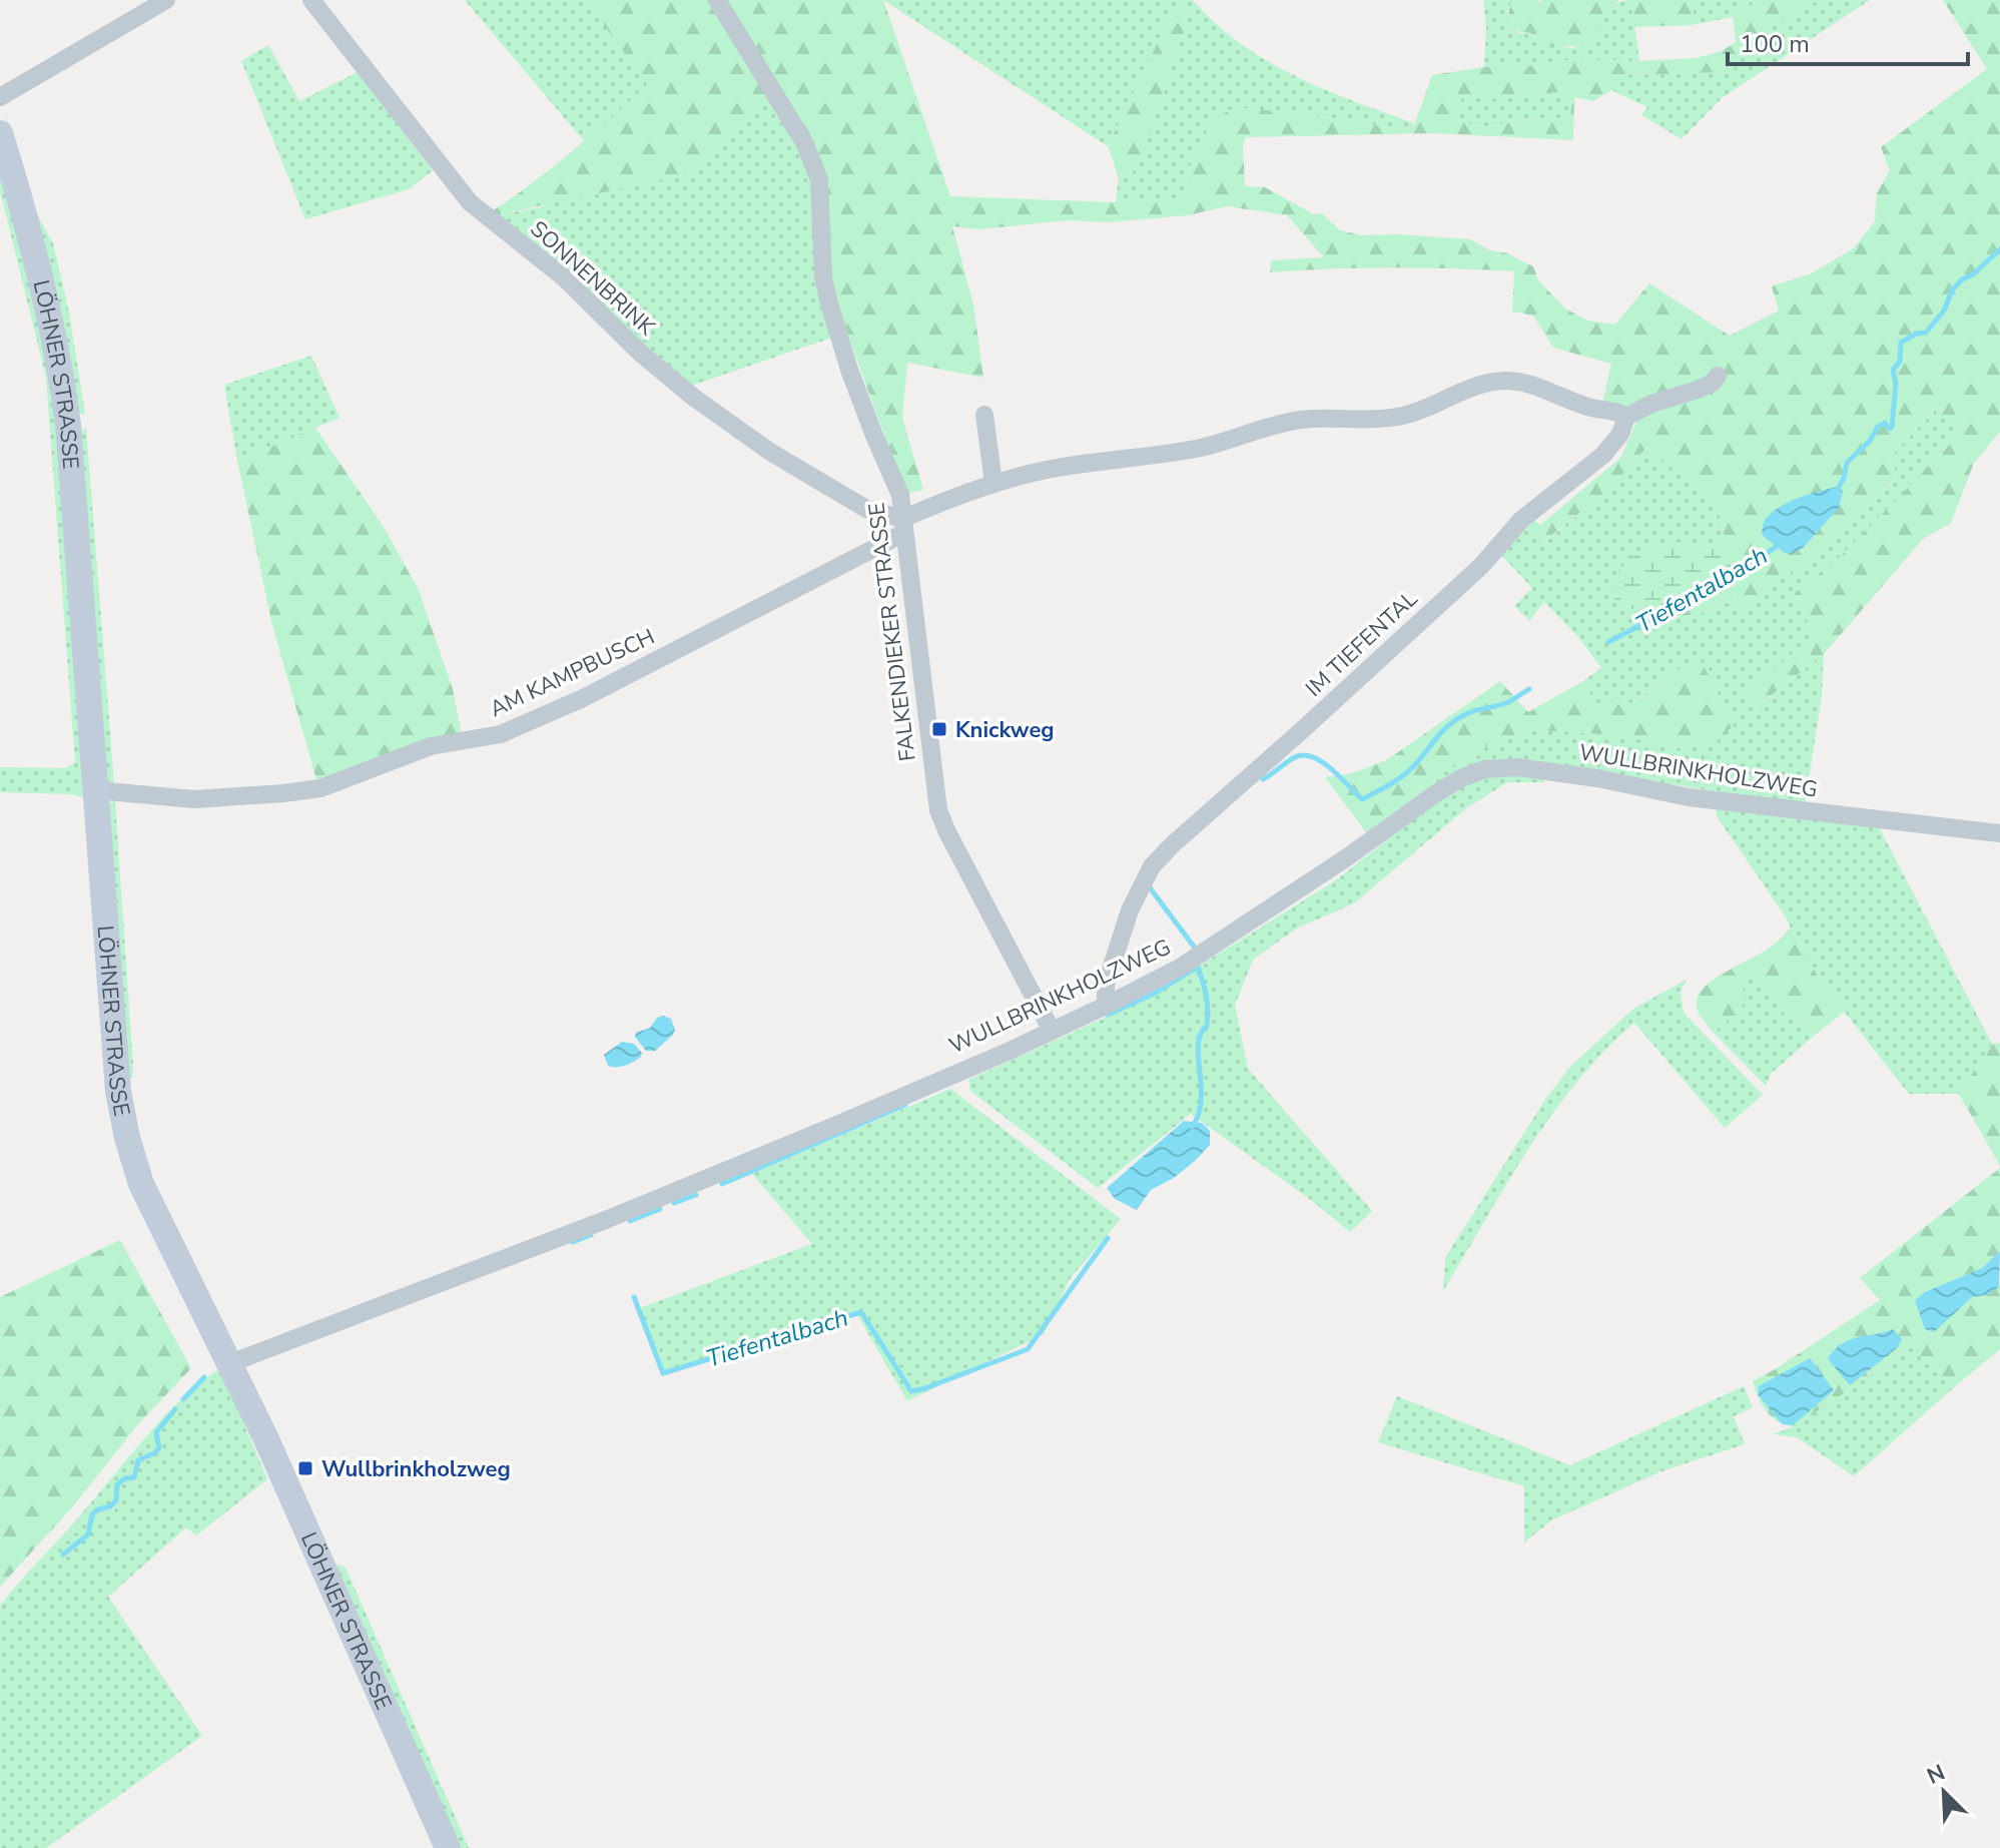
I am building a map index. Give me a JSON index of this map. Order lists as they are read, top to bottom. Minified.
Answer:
{"streets":{"main road":["LÖHNER STRASSE"],"street":["SONNENBRINK","FALKENDIEKER STRASSE","IM TIEFENTAL","AM KAMPBUSCH","WULLBRINKHOLZWEG"]},"crossings":[["SONNENBRINK","FALKENDIEKER STRASSE"],["SONNENBRINK","AM KAMPBUSCH"],["LÖHNER STRASSE","AM KAMPBUSCH"],["LÖHNER STRASSE","WULLBRINKHOLZWEG"],["FALKENDIEKER STRASSE","AM KAMPBUSCH"],["FALKENDIEKER STRASSE","WULLBRINKHOLZWEG"],["IM TIEFENTAL","WULLBRINKHOLZWEG"]],"water":["Tiefentalbach"],"places":{"transit":["Knickweg","Wullbrinkholzweg"]},"scale_bar":"100 m","north":"top left"}
